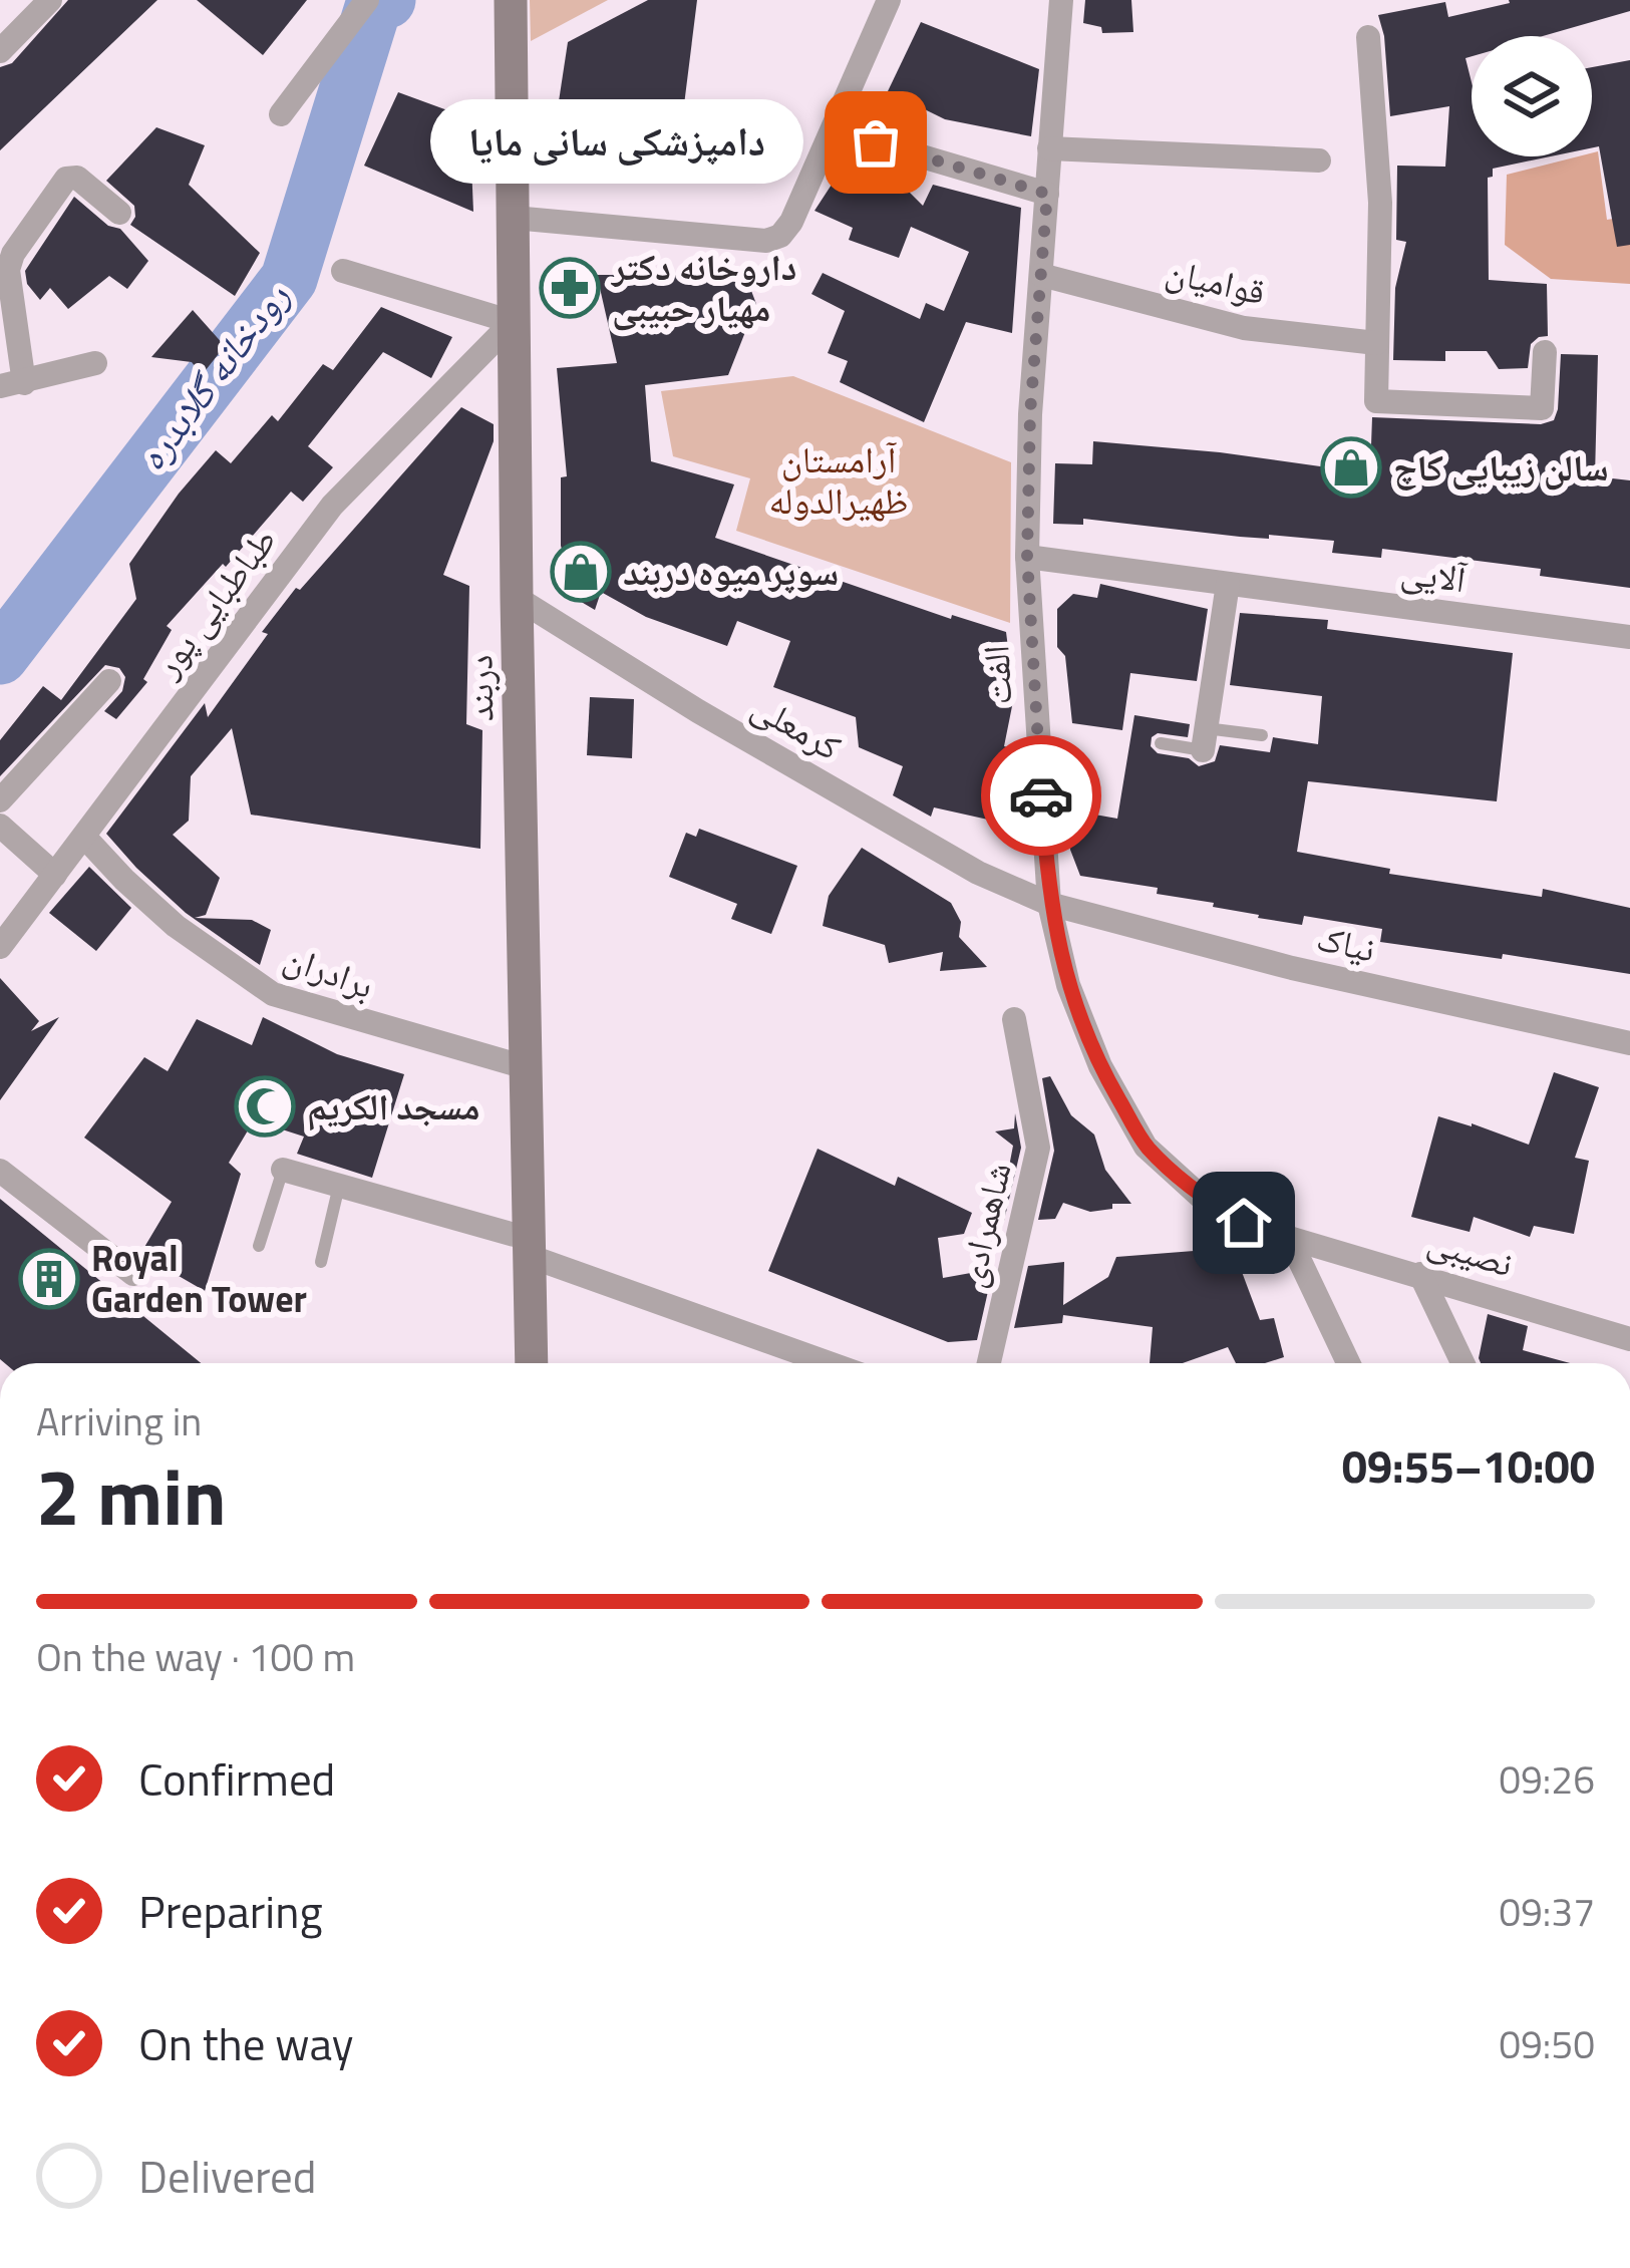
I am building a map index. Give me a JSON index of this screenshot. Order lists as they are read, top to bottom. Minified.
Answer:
{"streets":{"main road":["دربند"],"street":["قوامیان","آلایی","طباطبایی پور","الفت","کرمعلی","نیاک","برادران","شاهمرادی","نصیبی"]},"crossings":[["قوامیان","الفت"],["آلایی","الفت"],["طباطبایی پور","دربند"],["طباطبایی پور","برادران"],["الفت","کرمعلی"],["الفت","نیاک"],["الفت","نصیبی"],["دربند","کرمعلی"],["دربند","برادران"],["کرمعلی","نیاک"]],"water":["رودخانه گلابدره"],"parks":["آرامستان ظهیرالدوله"],"places":{"other":["دامپزشکی سانی مایا"],"pharmacy":["داروخانه دکتر مهیار حبیبی"],"shop":["سالن زیبایی کاچ","سوپر میوه دربند"],"mosque":["مسجد الکریم"],"building":["Royal Garden Tower"]},"page":{"bubble":"دامپزشکی سانی مایا","heading":["2 min","Arriving in","09:55–10:00"],"bar":"On the way · 100 m","list":[["Confirmed","09:26"],["Preparing","09:37"],["On the way","09:50"],"Delivered"]}}
